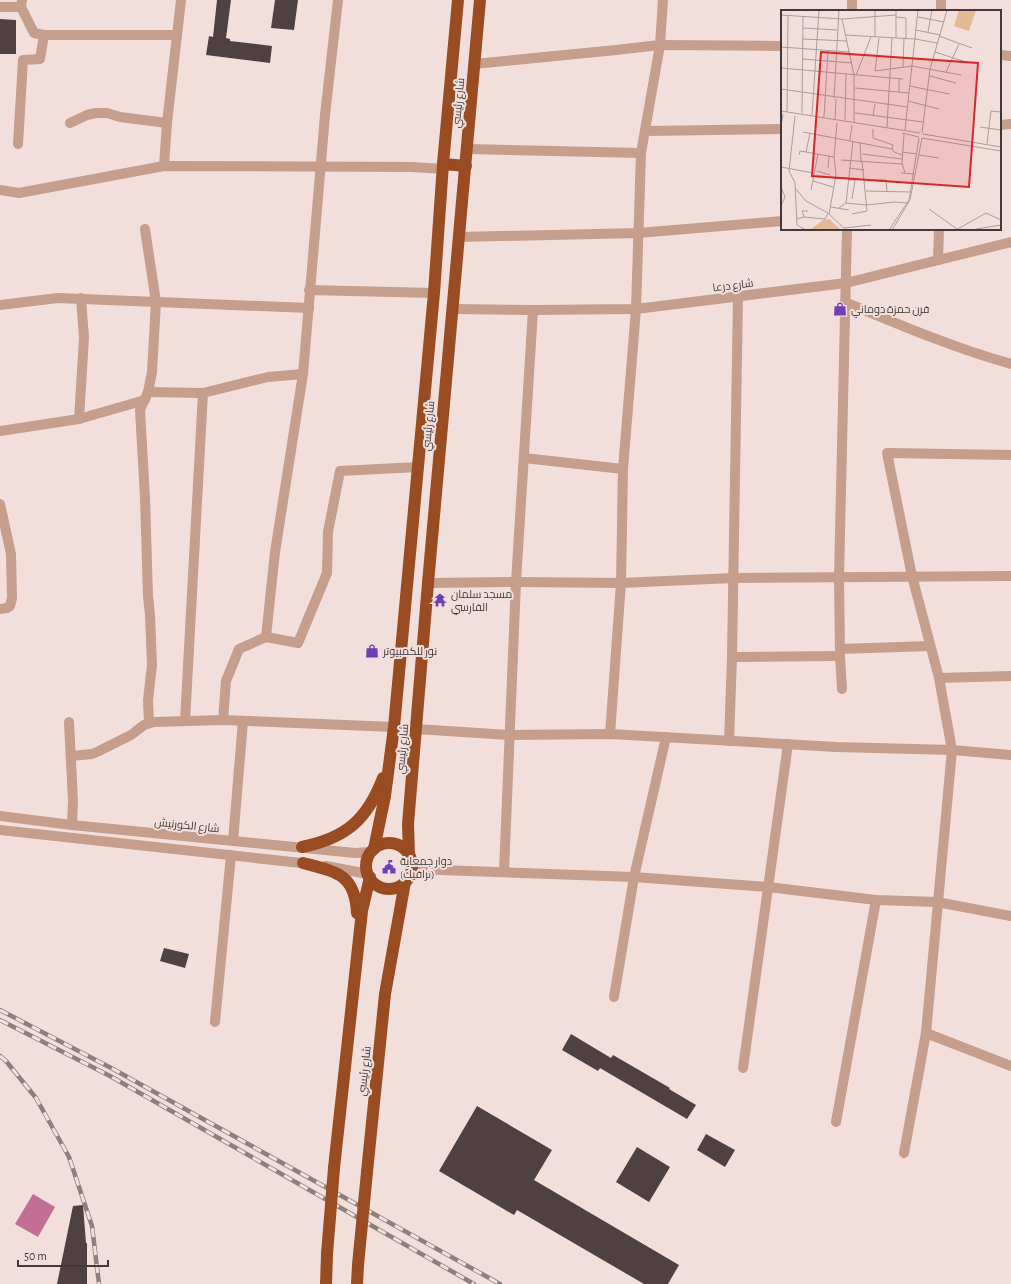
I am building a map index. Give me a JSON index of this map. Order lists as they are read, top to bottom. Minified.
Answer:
{"streets":{"highway":["شارع رئيسي"],"street":["شارع درعا","شارع الكورنيش"]},"crossings":[["شارع رئيسي","شارع درعا"],["شارع رئيسي","شارع الكورنيش"]],"places":{"shop":["فرن حمزة دوماني","نور للكمبيوتر"],"temple":["مسجد سلمان الفارسي"],"public building":["دوار جمعاية (ترافيك)"]},"scale_bar":"50 m"}
